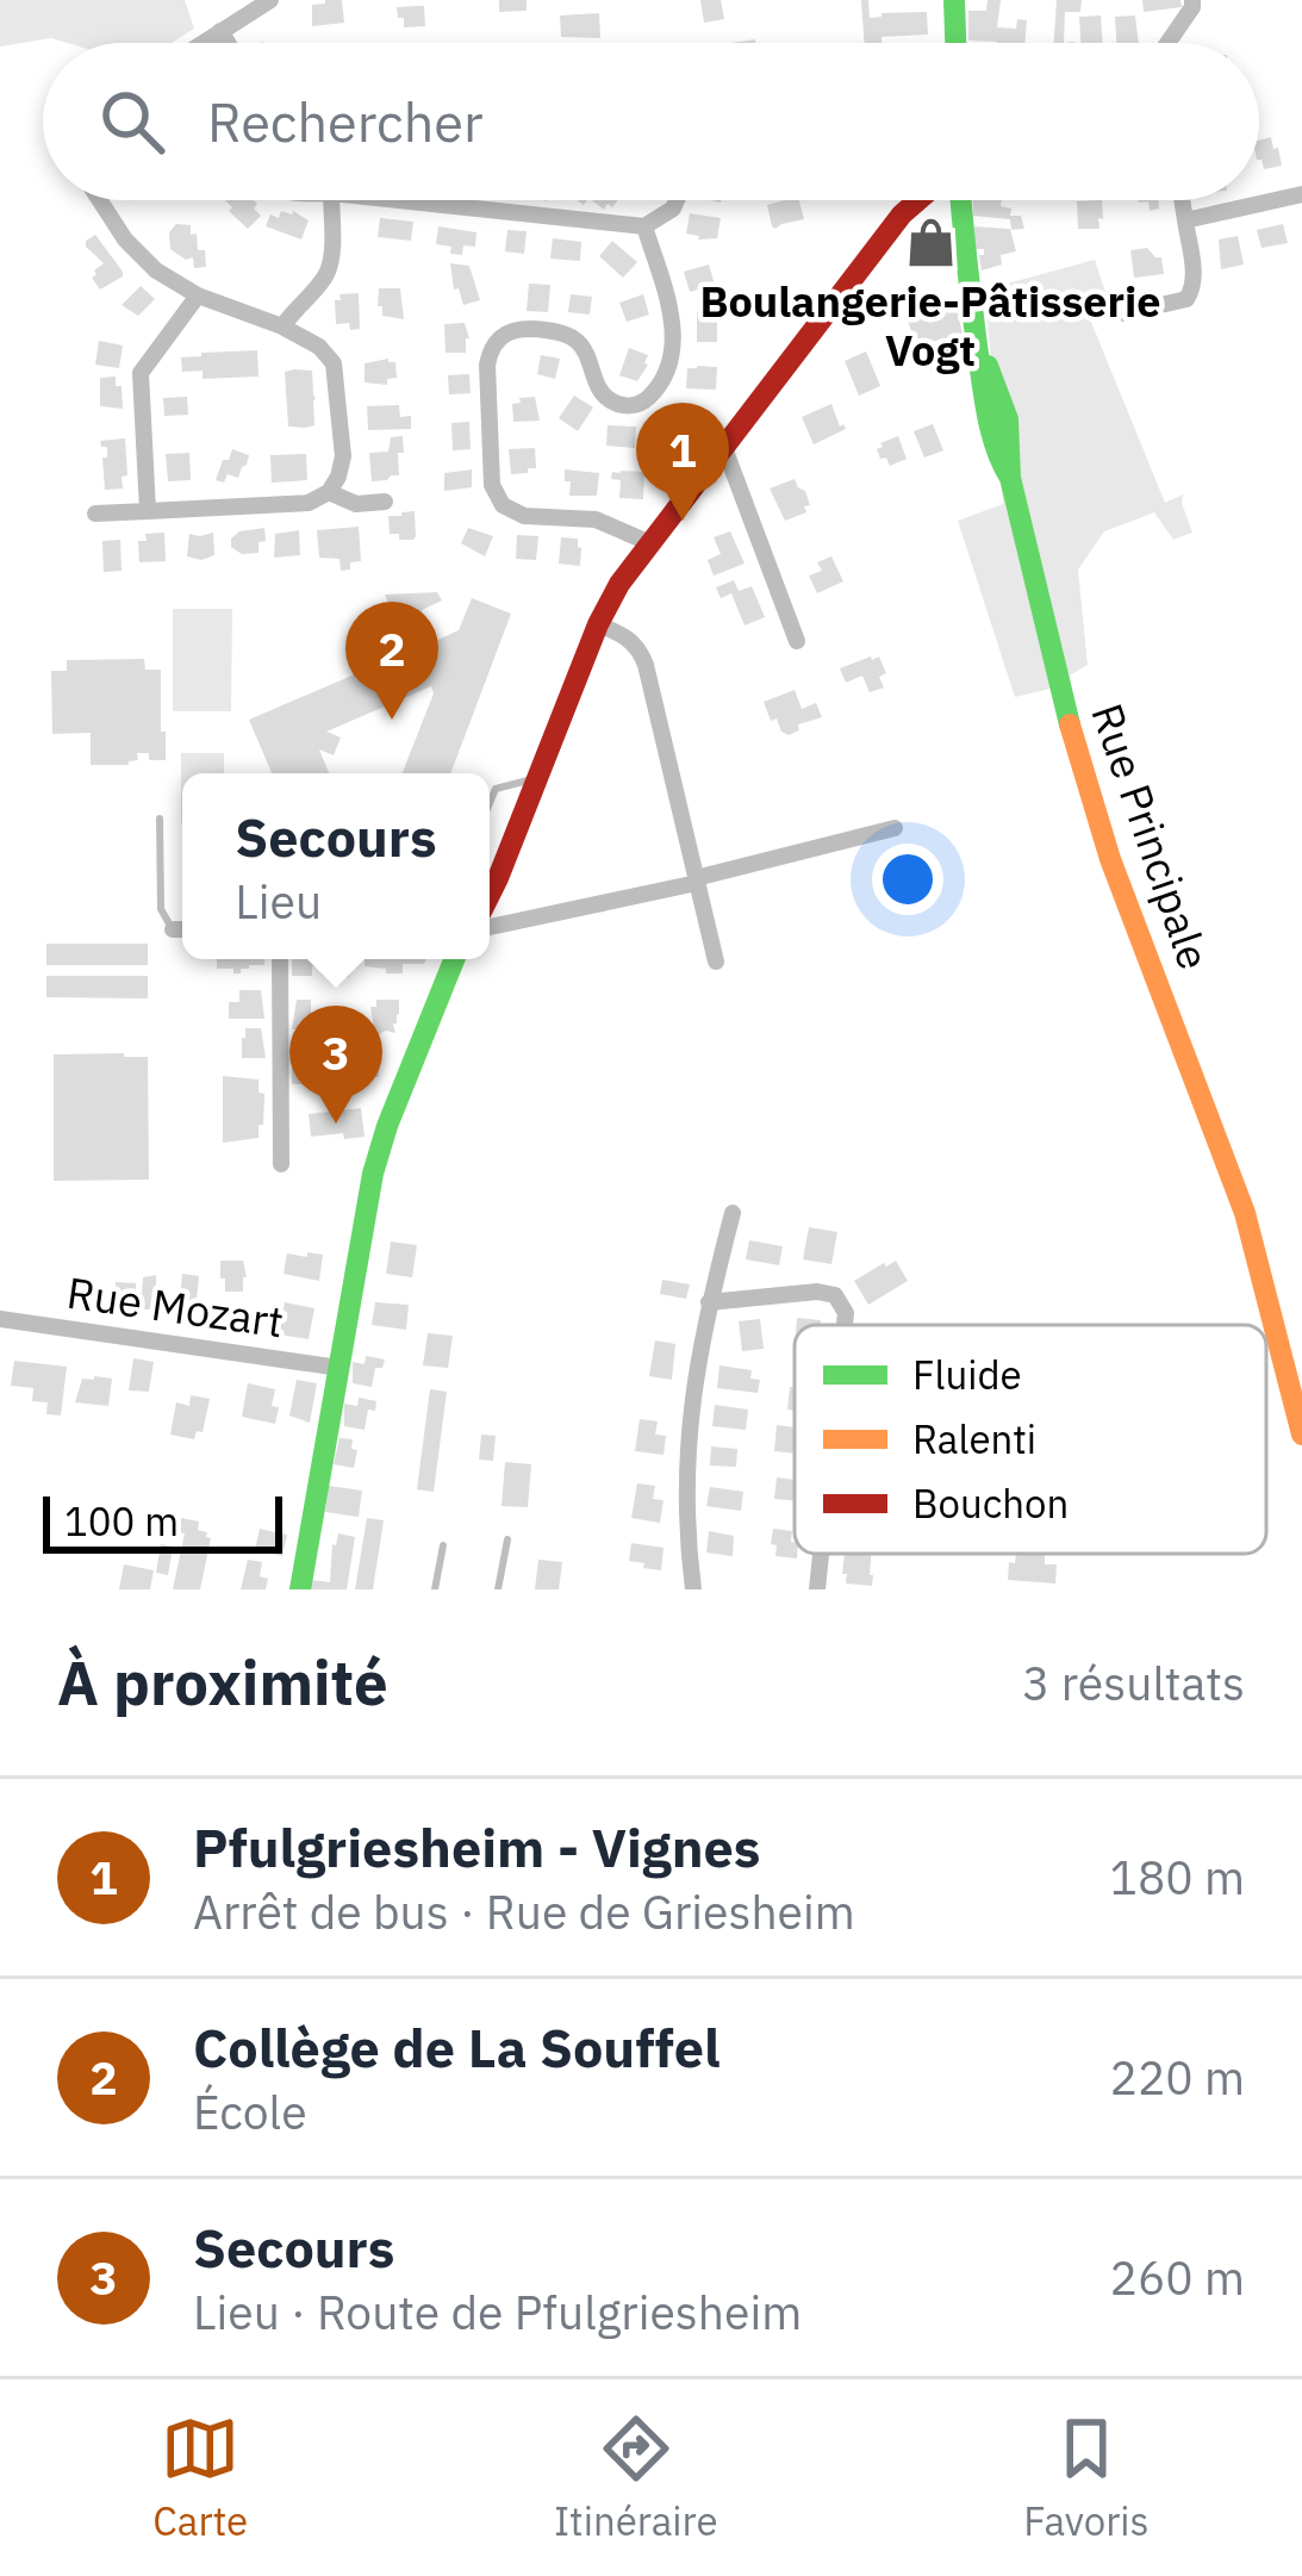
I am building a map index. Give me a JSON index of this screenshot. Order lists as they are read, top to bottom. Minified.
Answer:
{"streets":{"street":["Rue Principale","Rue Mozart"]},"places":{"shop":["Boulangerie-Pâtisserie Vogt"]},"legend":["Fluide","Ralenti","Bouchon"],"scale_bar":"100 m","page":{"search":"Rechercher","pins":["1","2","3"],"popup":["Secours","Lieu"],"scale":"100 m","heading":["À proximité","3 résultats"],"list":[{"mark":"1","name":"Pfulgriesheim - Vignes","note":"Arrêt de bus · Rue de Griesheim","value":"180 m"},{"mark":"2","name":"Collège de La Souffel","note":"École","value":"220 m"},{"mark":"3","name":"Secours","note":"Lieu · Route de Pfulgriesheim","value":"260 m"}],"nav":["Carte","Itinéraire","Favoris"]}}
